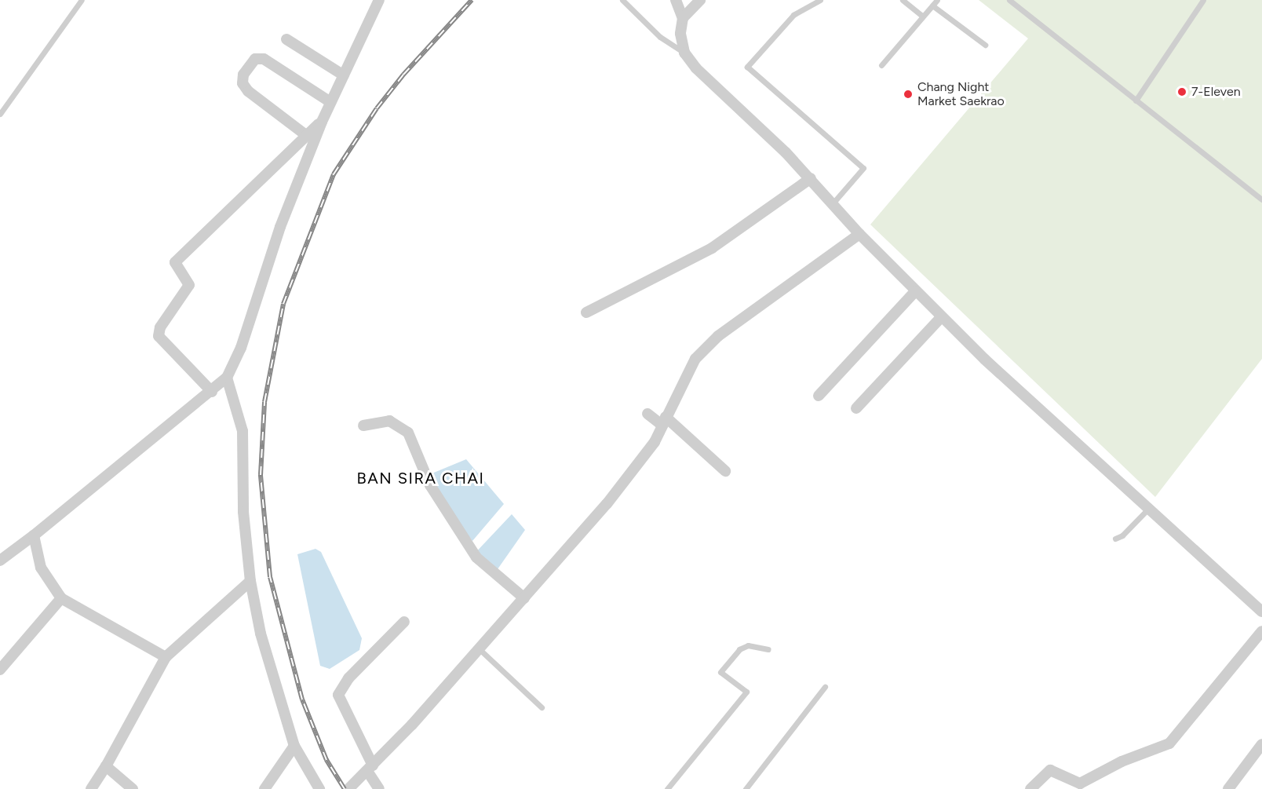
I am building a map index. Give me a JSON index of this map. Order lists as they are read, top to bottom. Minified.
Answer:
{"districts":["BAN SIRA CHAI"],"places":["7-Eleven","Chang Night Market Saekrao"]}
